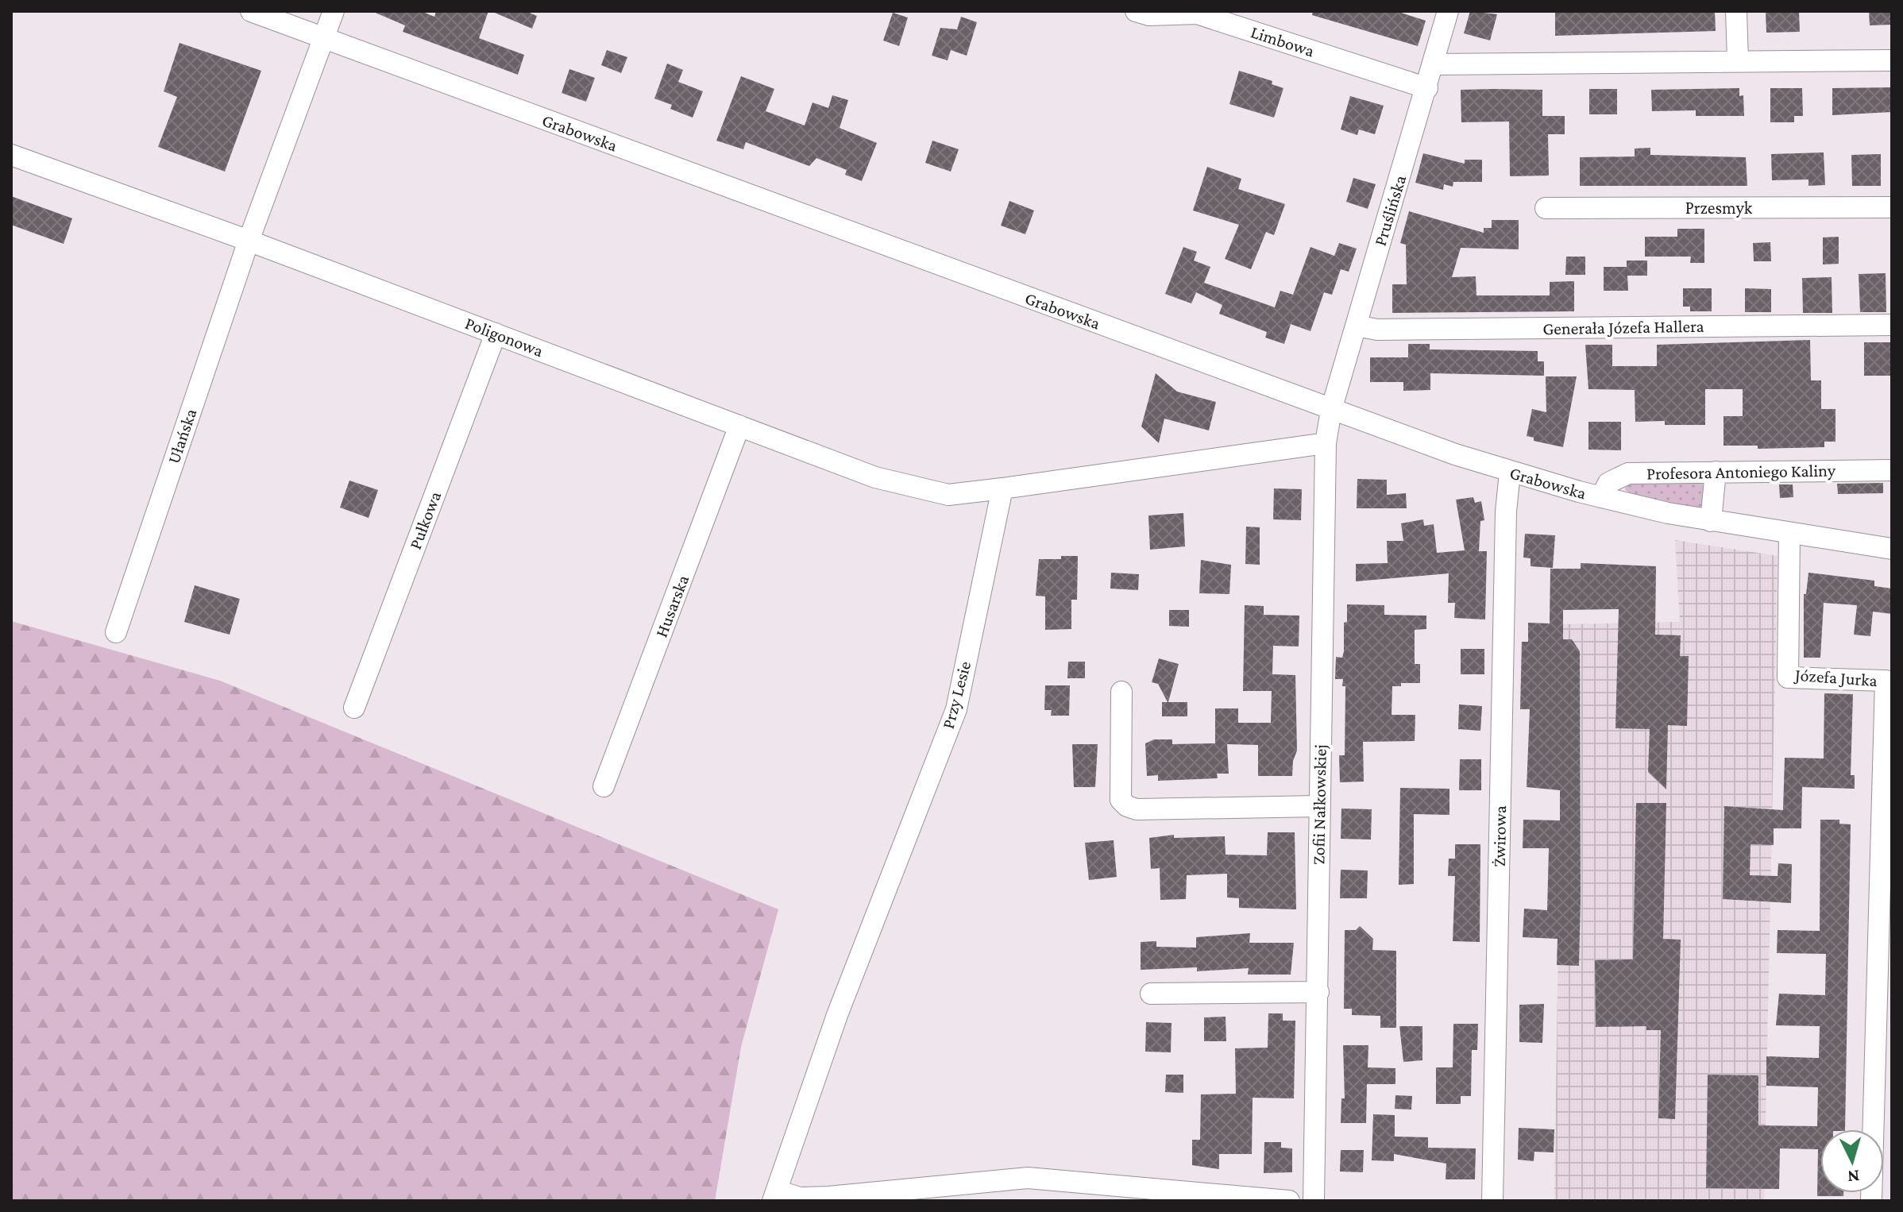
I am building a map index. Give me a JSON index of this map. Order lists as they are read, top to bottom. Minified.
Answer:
{"streets":{"street":["Limbowa","Grabowska","Przesmyk","Pruślińska","Generała Józefa Hallera","Poligonowa","Ułańska","Profesora Antoniego Kaliny","Pułkowa","Husarska","Józefa Jurka","Przy Lesie","Zofii Nałkowskiej","Żwirowa"]},"crossings":[["Limbowa","Pruślińska"],["Grabowska","Pruślińska"],["Grabowska","Ułańska"],["Grabowska","Profesora Antoniego Kaliny"],["Grabowska","Józefa Jurka"],["Grabowska","Zofii Nałkowskiej"],["Grabowska","Żwirowa"],["Pruślińska","Generała Józefa Hallera"],["Pruślińska","Zofii Nałkowskiej"],["Poligonowa","Ułańska"],["Poligonowa","Pułkowa"],["Poligonowa","Husarska"],["Poligonowa","Przy Lesie"]],"north":"bottom"}
